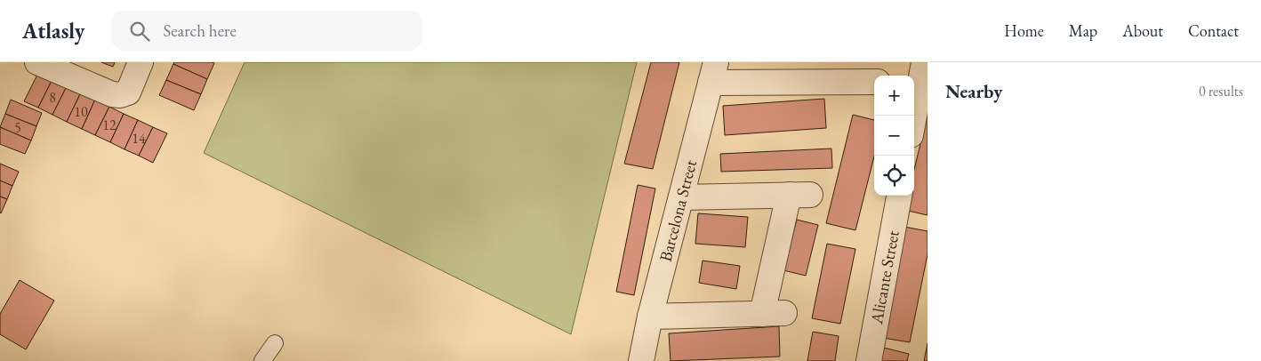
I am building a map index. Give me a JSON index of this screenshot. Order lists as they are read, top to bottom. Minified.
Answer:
{"streets":{"street":["Barcelona Street","Alicante Street"]},"house_numbers":["8","10","12","5","14"],"page":{"header":"Atlasly","search":"Search here","nav":["Home","Map","About","Contact"],"heading":["Nearby","0 results"],"map_buttons":["+","−"]}}
